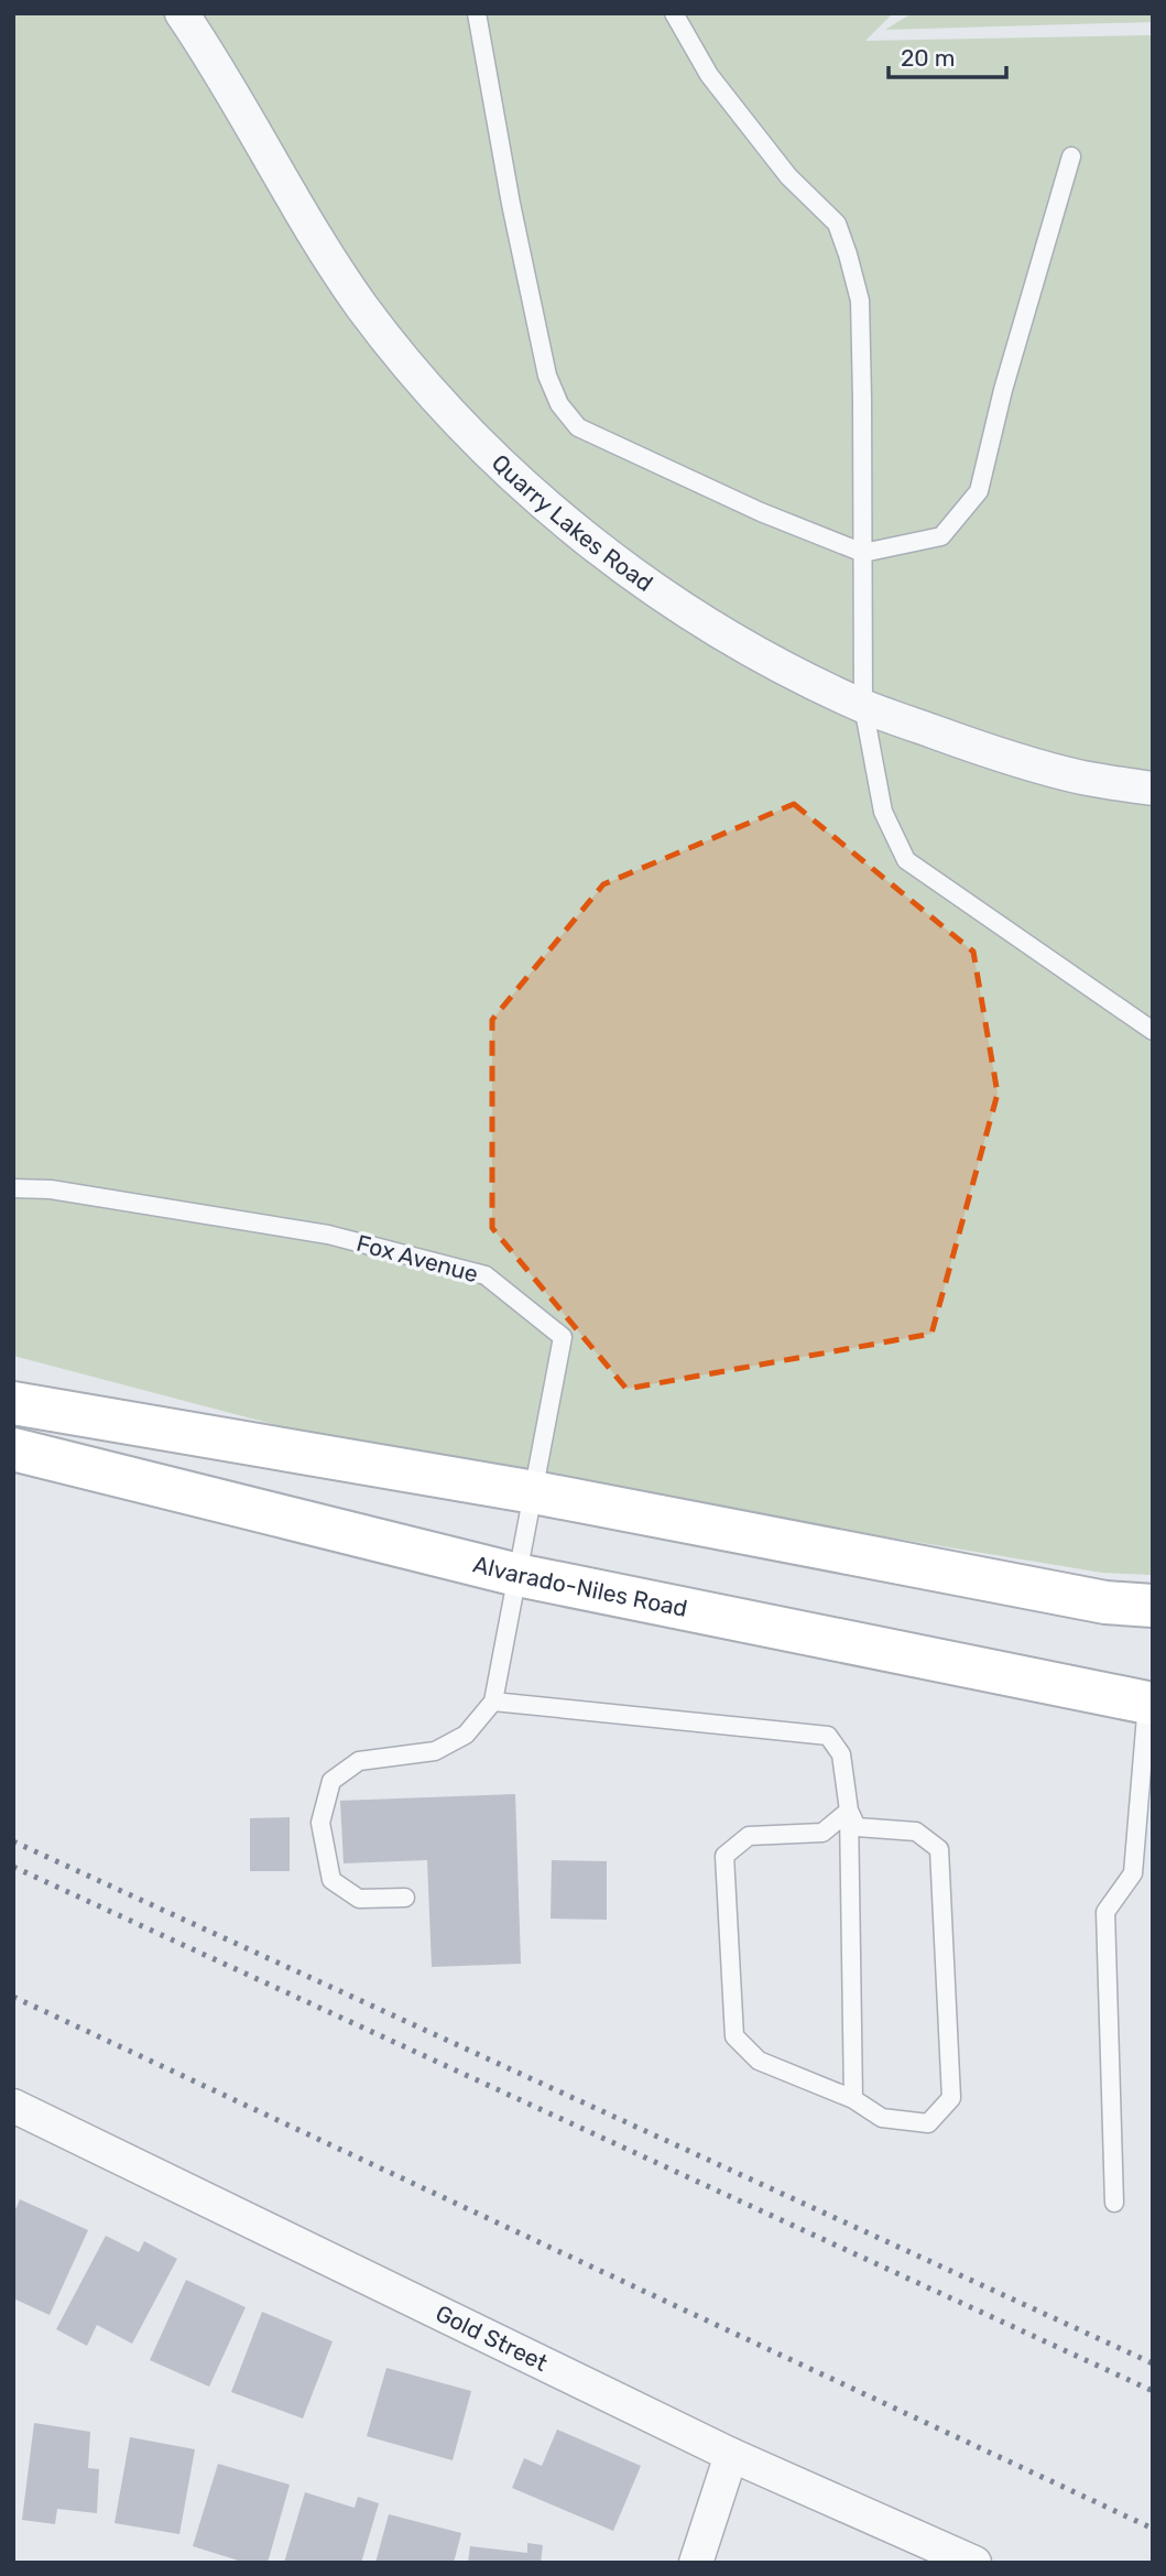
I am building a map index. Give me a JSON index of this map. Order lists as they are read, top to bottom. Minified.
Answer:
{"streets":{"main road":["Alvarado-Niles Road"],"street":["Quarry Lakes Road","Gold Street"],"lane":["Fox Avenue"]},"crossings":[["Fox Avenue","Alvarado-Niles Road"]],"scale_bar":"20 m"}
